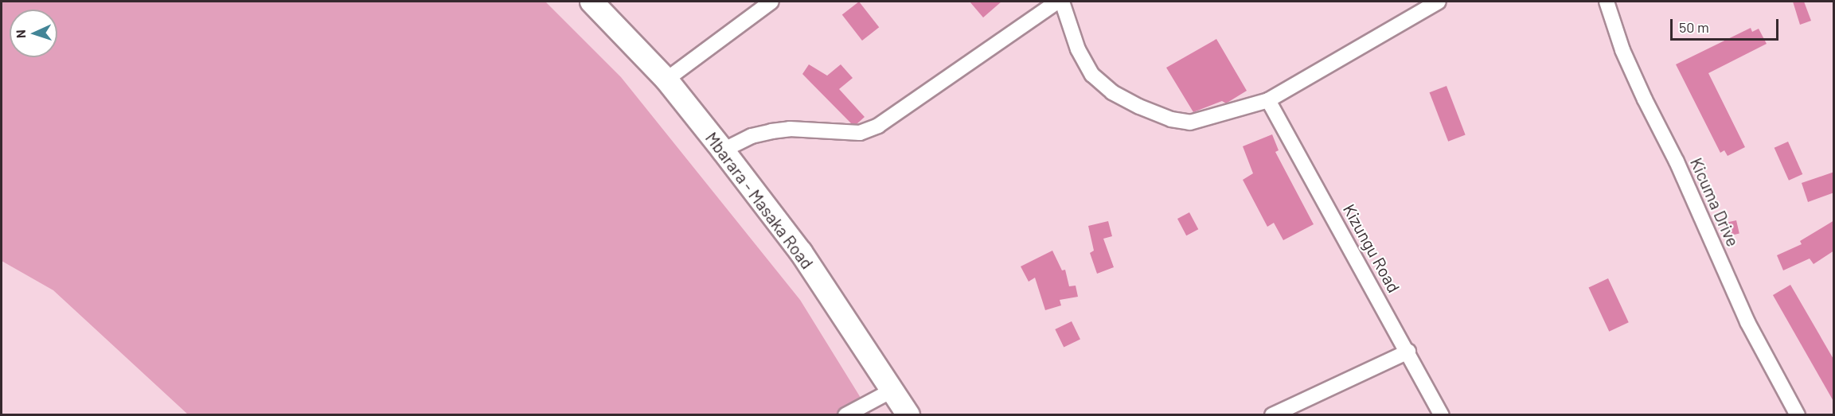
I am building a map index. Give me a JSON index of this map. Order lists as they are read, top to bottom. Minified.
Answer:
{"streets":{"main road":["Mbarara - Masaka Road"],"street":["Kicuma Drive","Kizungu Road"]},"scale_bar":"50 m","north":"left"}
